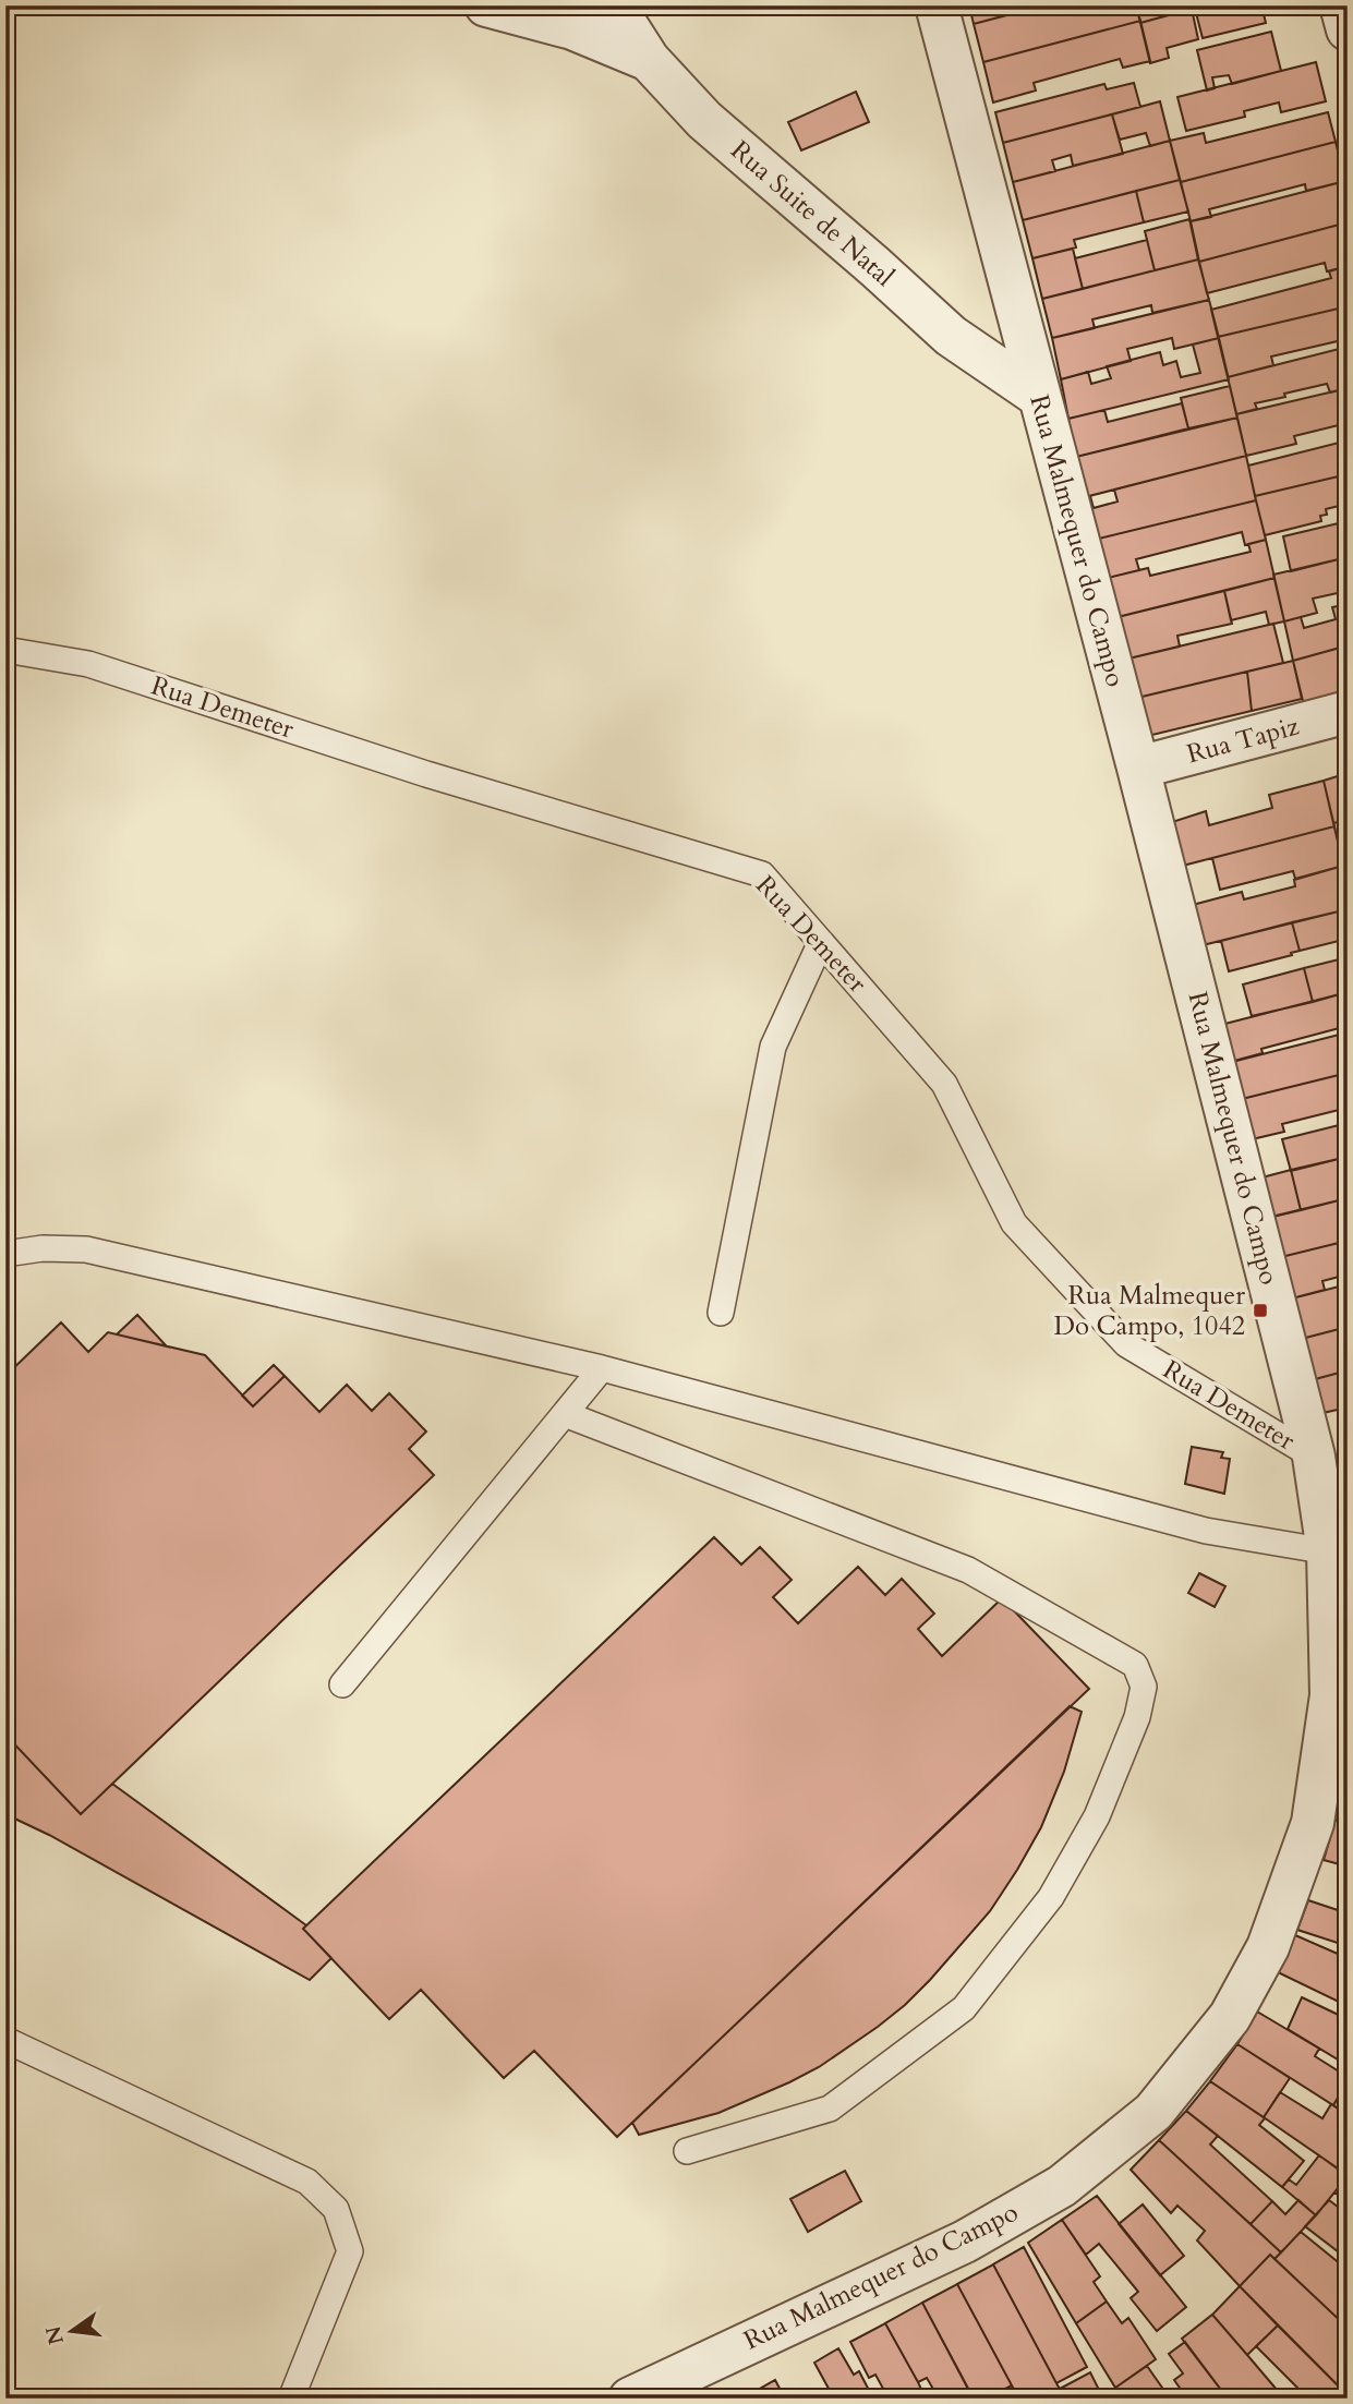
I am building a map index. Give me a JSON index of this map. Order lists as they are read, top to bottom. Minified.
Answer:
{"streets":{"street":["Rua Suite de Natal","Rua Malmequer do Campo","Rua Tapiz"],"lane":["Rua Demeter"]},"crossings":[["Rua Suite de Natal","Rua Malmequer do Campo"],["Rua Malmequer do Campo","Rua Demeter"],["Rua Malmequer do Campo","Rua Tapiz"]],"places":{"transit":["Rua Malmequer Do Campo, 1042"]},"north":"left"}
